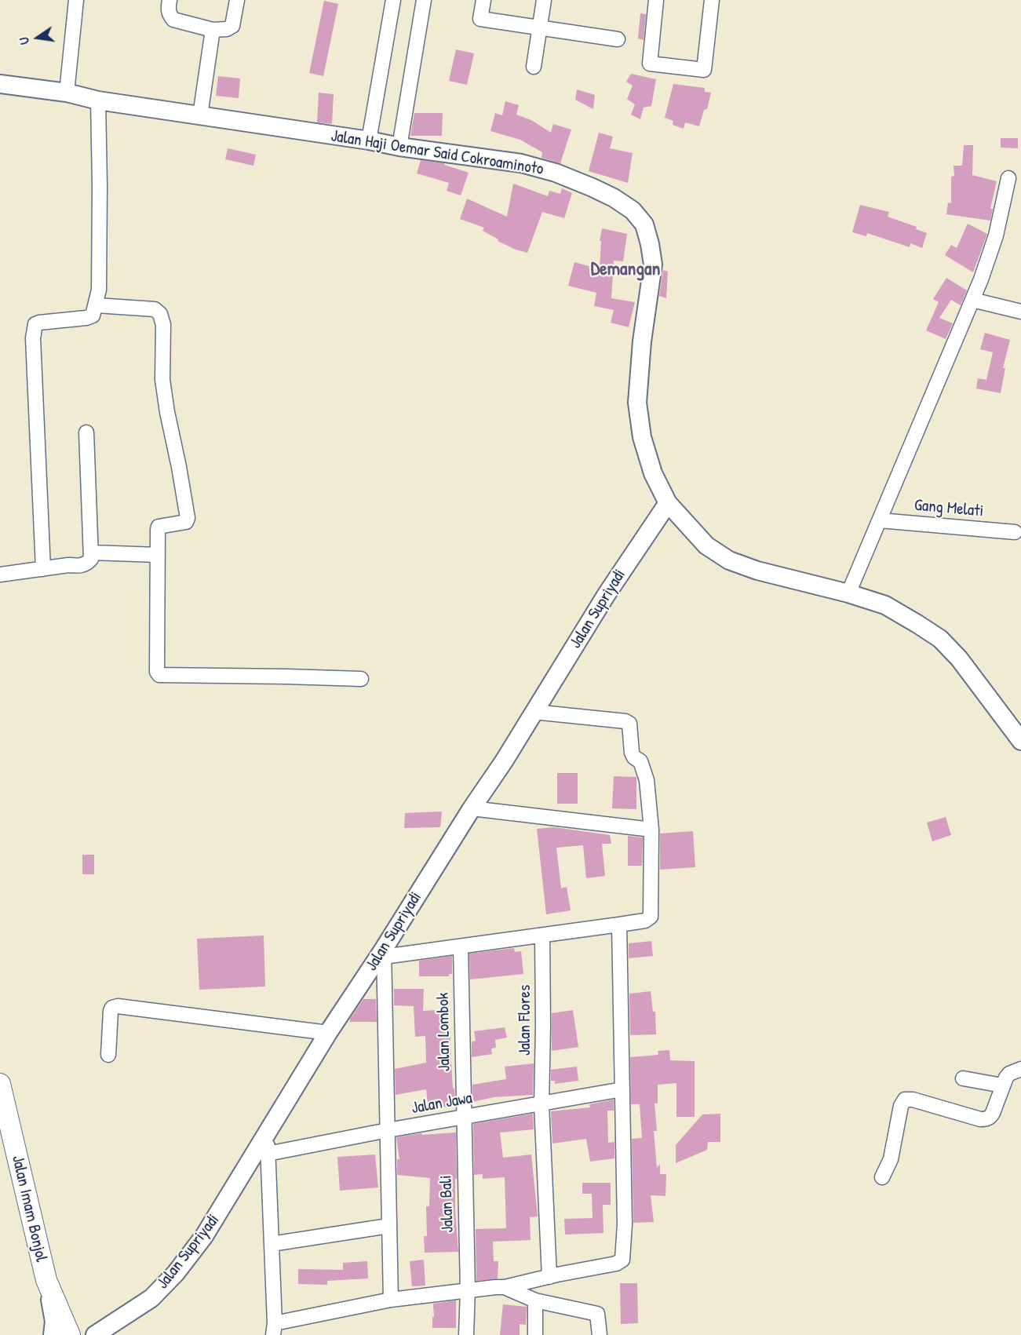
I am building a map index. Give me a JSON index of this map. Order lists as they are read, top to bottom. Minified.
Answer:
{"streets":{"main road":["Jalan Imam Bonjol"],"street":["Jalan Haji Oemar Said Cokroaminoto","Gang Melati","Jalan Supriyadi","Jalan Flores","Jalan Lombok","Jalan Jawa","Jalan Bali"]},"crossings":[["Jalan Haji Oemar Said Cokroaminoto","Jalan Supriyadi"],["Jalan Flores","Jalan Jawa"],["Jalan Lombok","Jalan Jawa"],["Jalan Lombok","Jalan Bali"],["Jalan Jawa","Jalan Bali"]],"districts":["Demangan"],"north":"left"}
